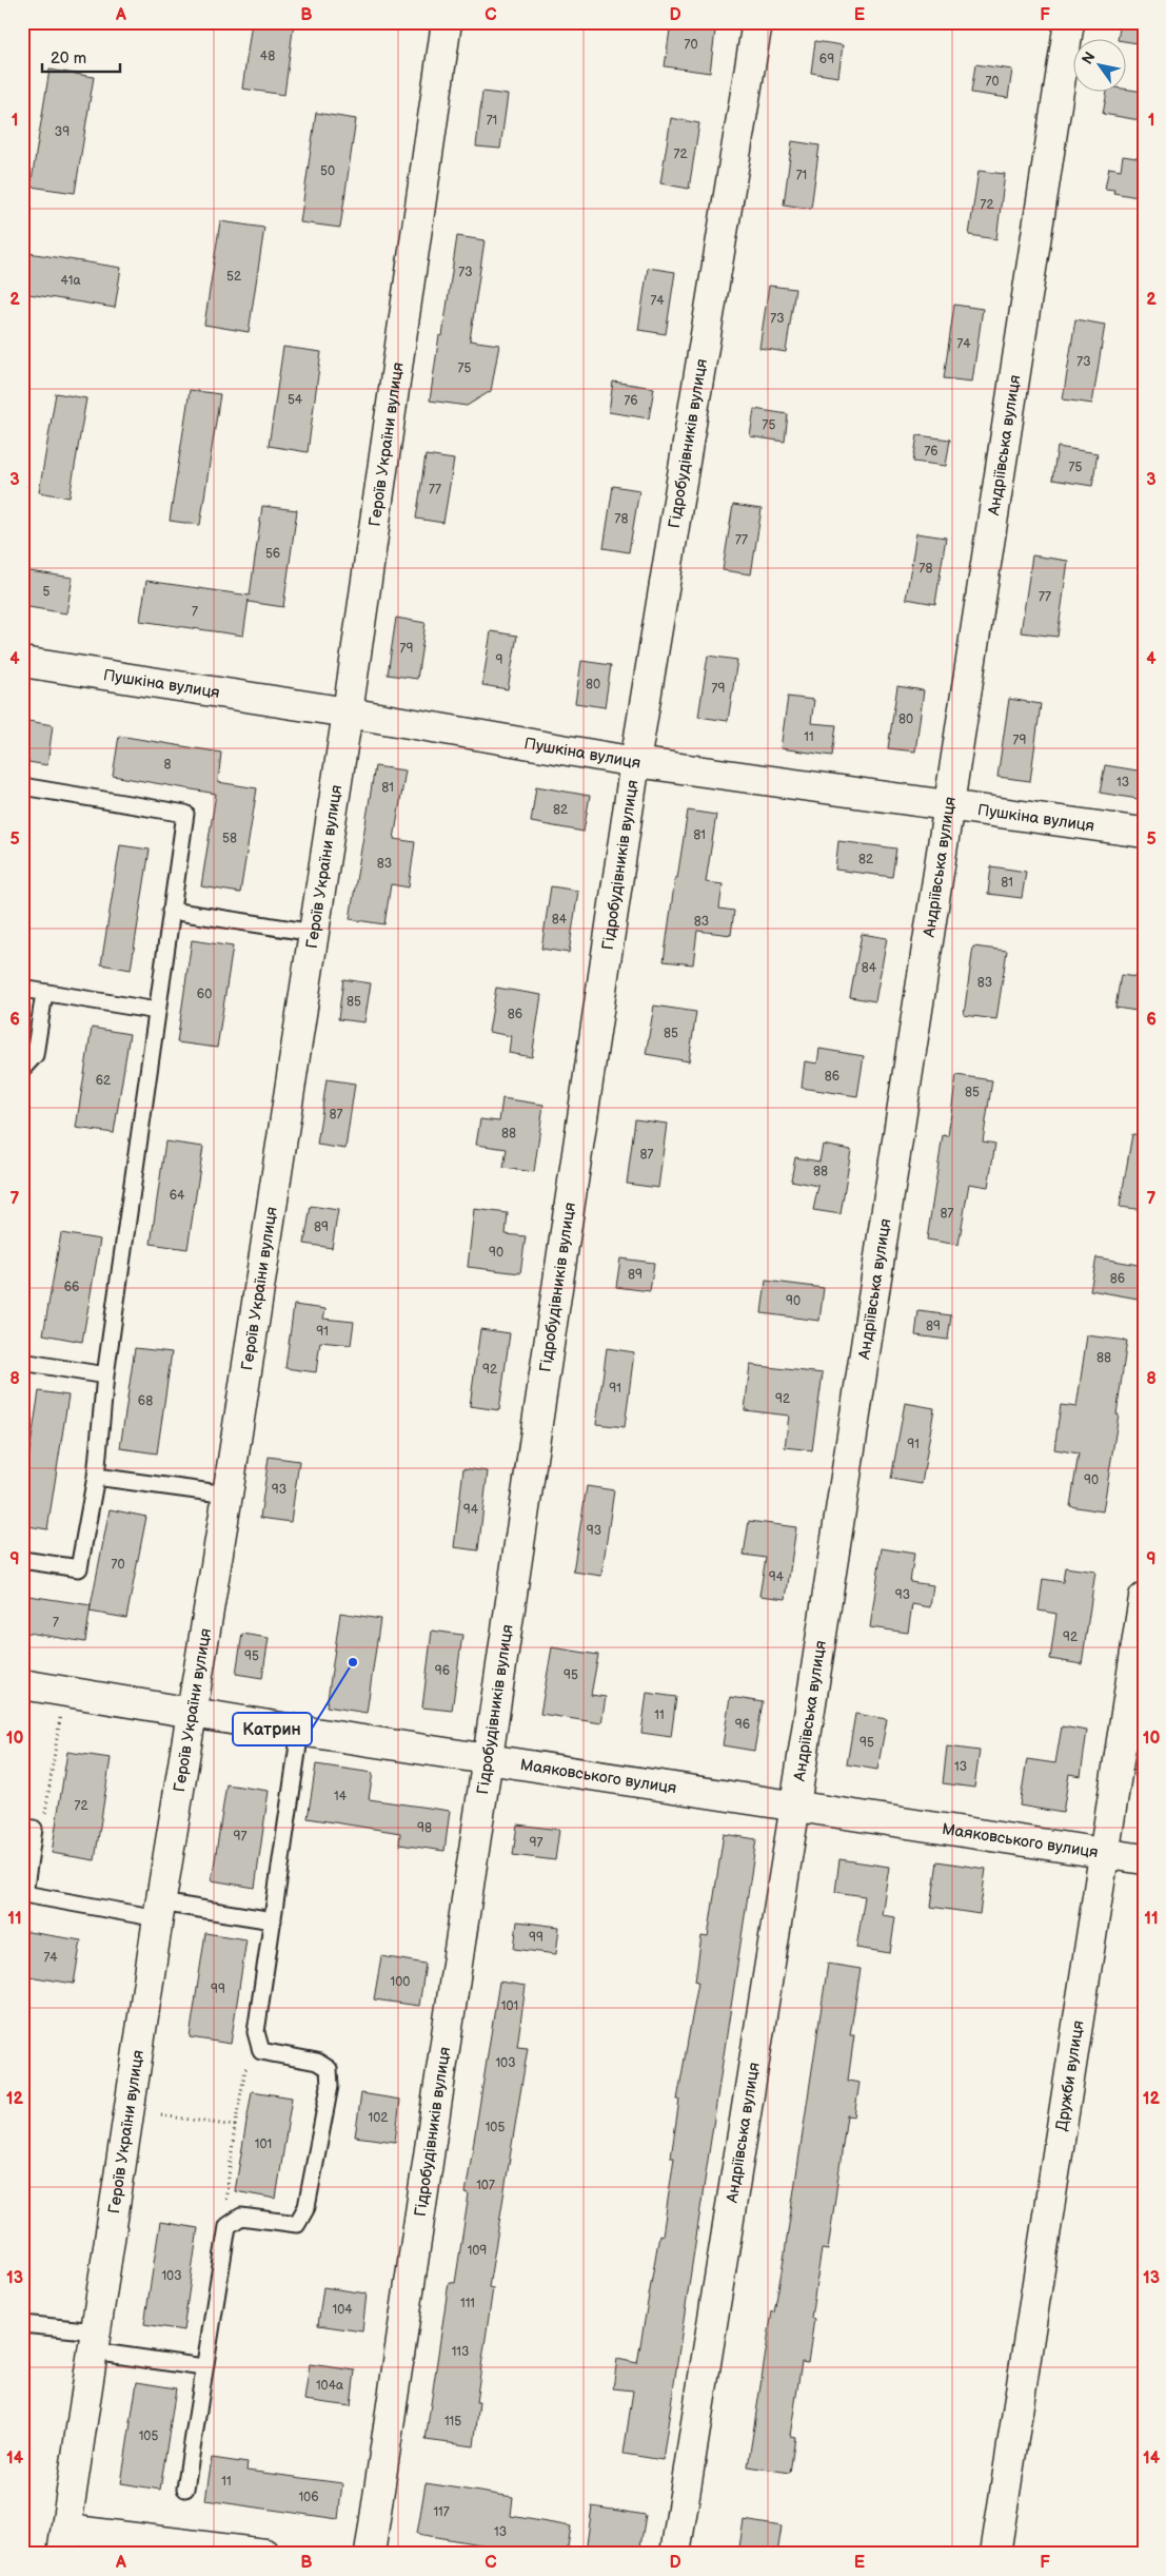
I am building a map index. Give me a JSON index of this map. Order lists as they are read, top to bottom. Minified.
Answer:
{"streets":{"street":["Гідробудівників вулиця","Героїв України вулиця","Андріївська вулиця","Пушкіна вулиця","Маяковського вулиця","Дружби вулиця"]},"crossings":[["Гідробудівників вулиця","Пушкіна вулиця"],["Гідробудівників вулиця","Маяковського вулиця"],["Героїв України вулиця","Пушкіна вулиця"],["Героїв України вулиця","Маяковського вулиця"],["Андріївська вулиця","Пушкіна вулиця"],["Андріївська вулиця","Маяковського вулиця"],["Маяковського вулиця","Дружби вулиця"]],"places":["Катрин"],"house_numbers":["70","48","69","70","71","39","72","50","71","72","73","52","41а","74","73","74","73","75","54","76","75","76","75","77","78","77","56","78","5","77","7","79","9","80","79","80","11","79","8","13","81","82","81","58","82","83","81","84","83","84","83","60","85","86","85","86","62","85","87","88","87","88","64","87","89","90","89","86","66","90","89","91","88","92","91","92","68","91","90","93","94","93","70","94","93","7","92","95","96","95","11","96","95","13","14","72","98","97","97","99","74","100","99","101","103","102","105","101","107","109","103","111","104","113","104а","115","105","11","106","117","13"],"scale_bar":"20 m","north":"top left","grid":{"columns":["A","B","C","D","E","F"],"rows":["1","2","3","4","5","6","7","8","9","10","11","12","13","14"]}}
